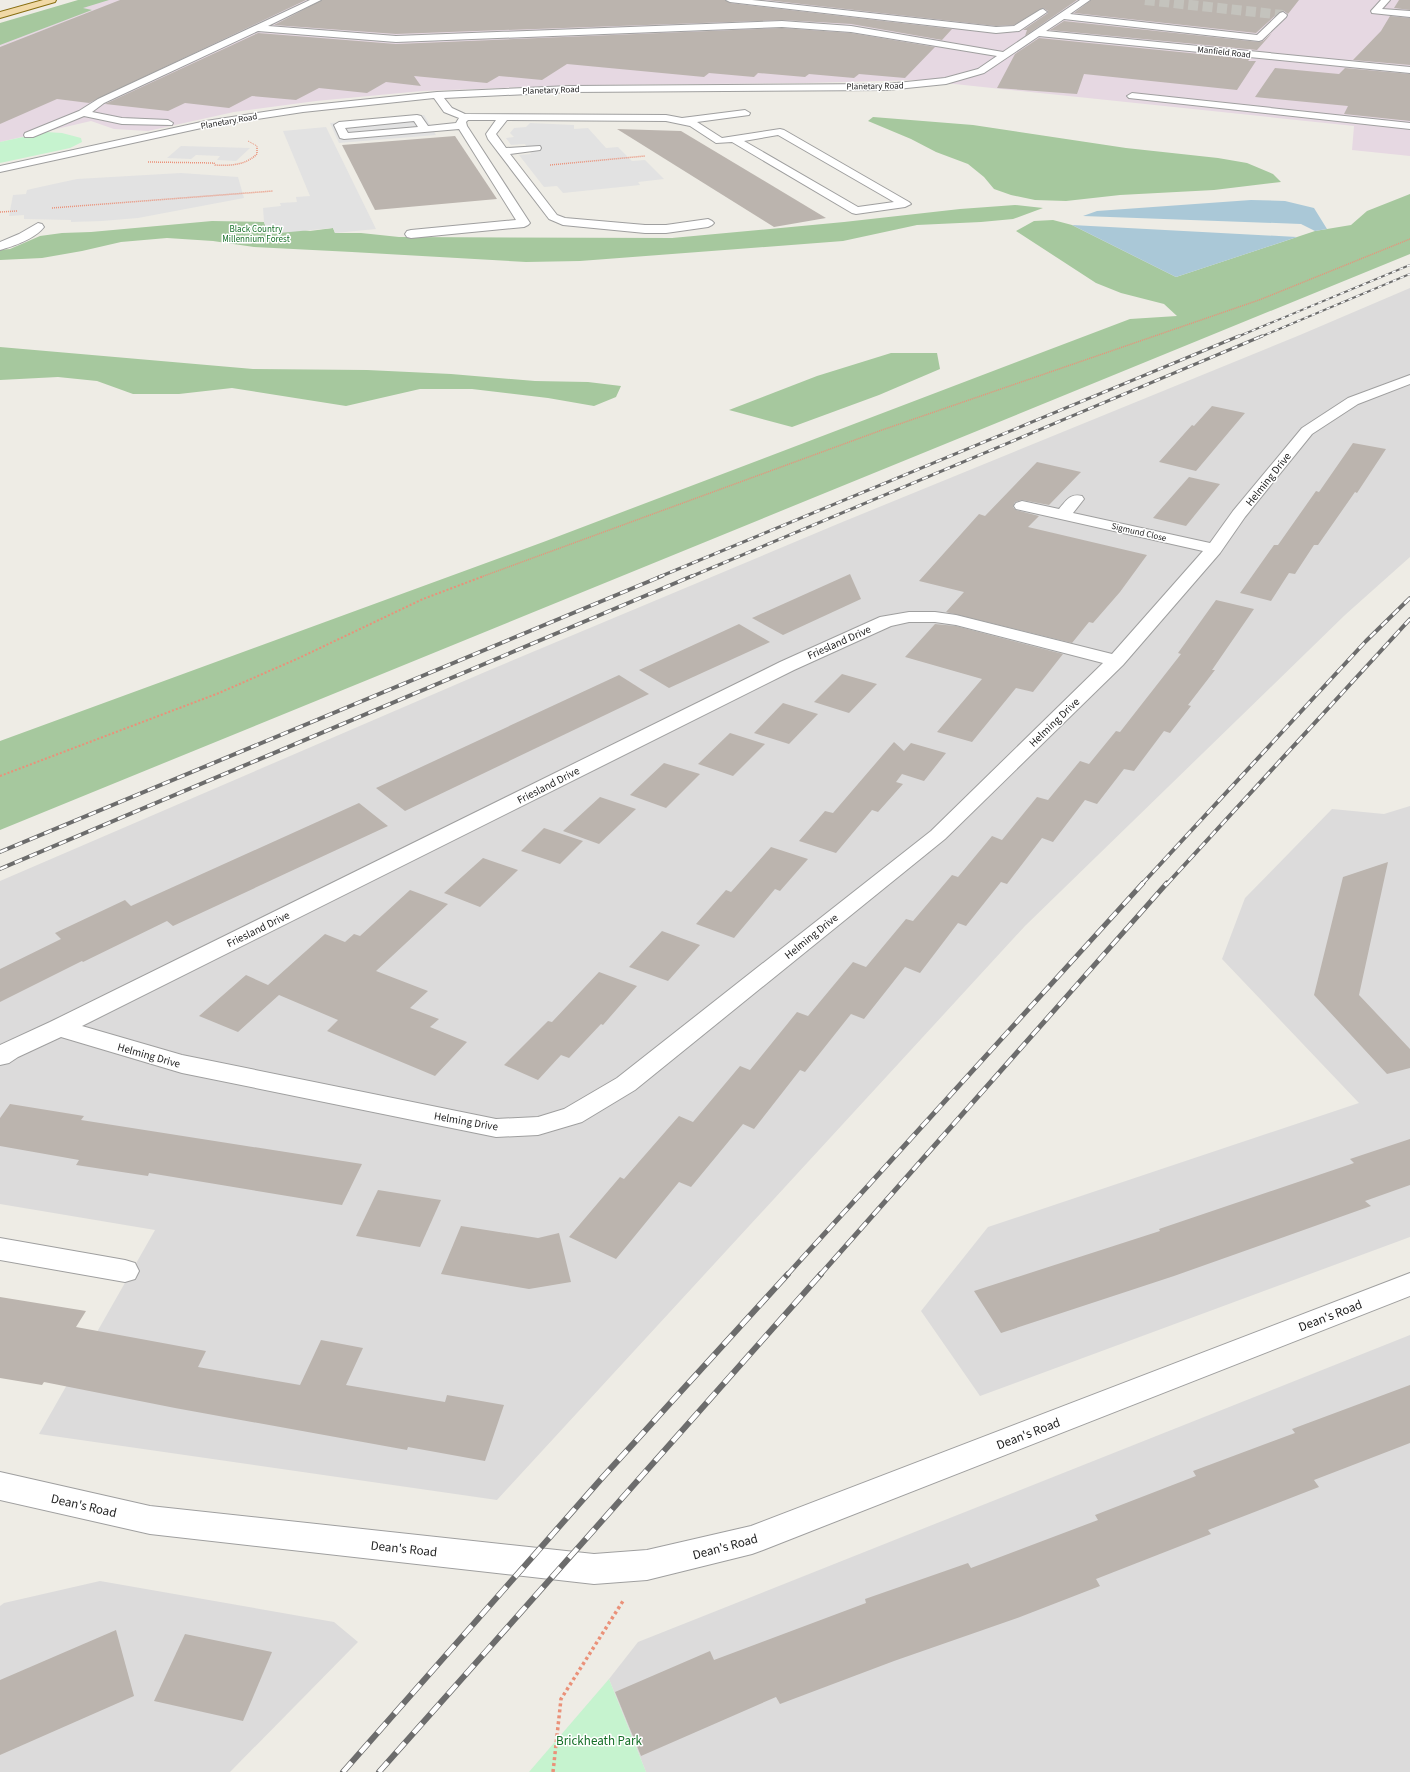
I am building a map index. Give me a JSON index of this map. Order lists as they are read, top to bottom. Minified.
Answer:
{"streets":{"street":["Manfield Road","Planetary Road","Helming Drive","Sigmund Close","Friesland Drive","Dean's Road"]},"crossings":[["Manfield Road","Planetary Road"],["Helming Drive","Sigmund Close"],["Helming Drive","Friesland Drive"]],"parks":["Black Country Millennium Forest","Brickheath Park"]}
